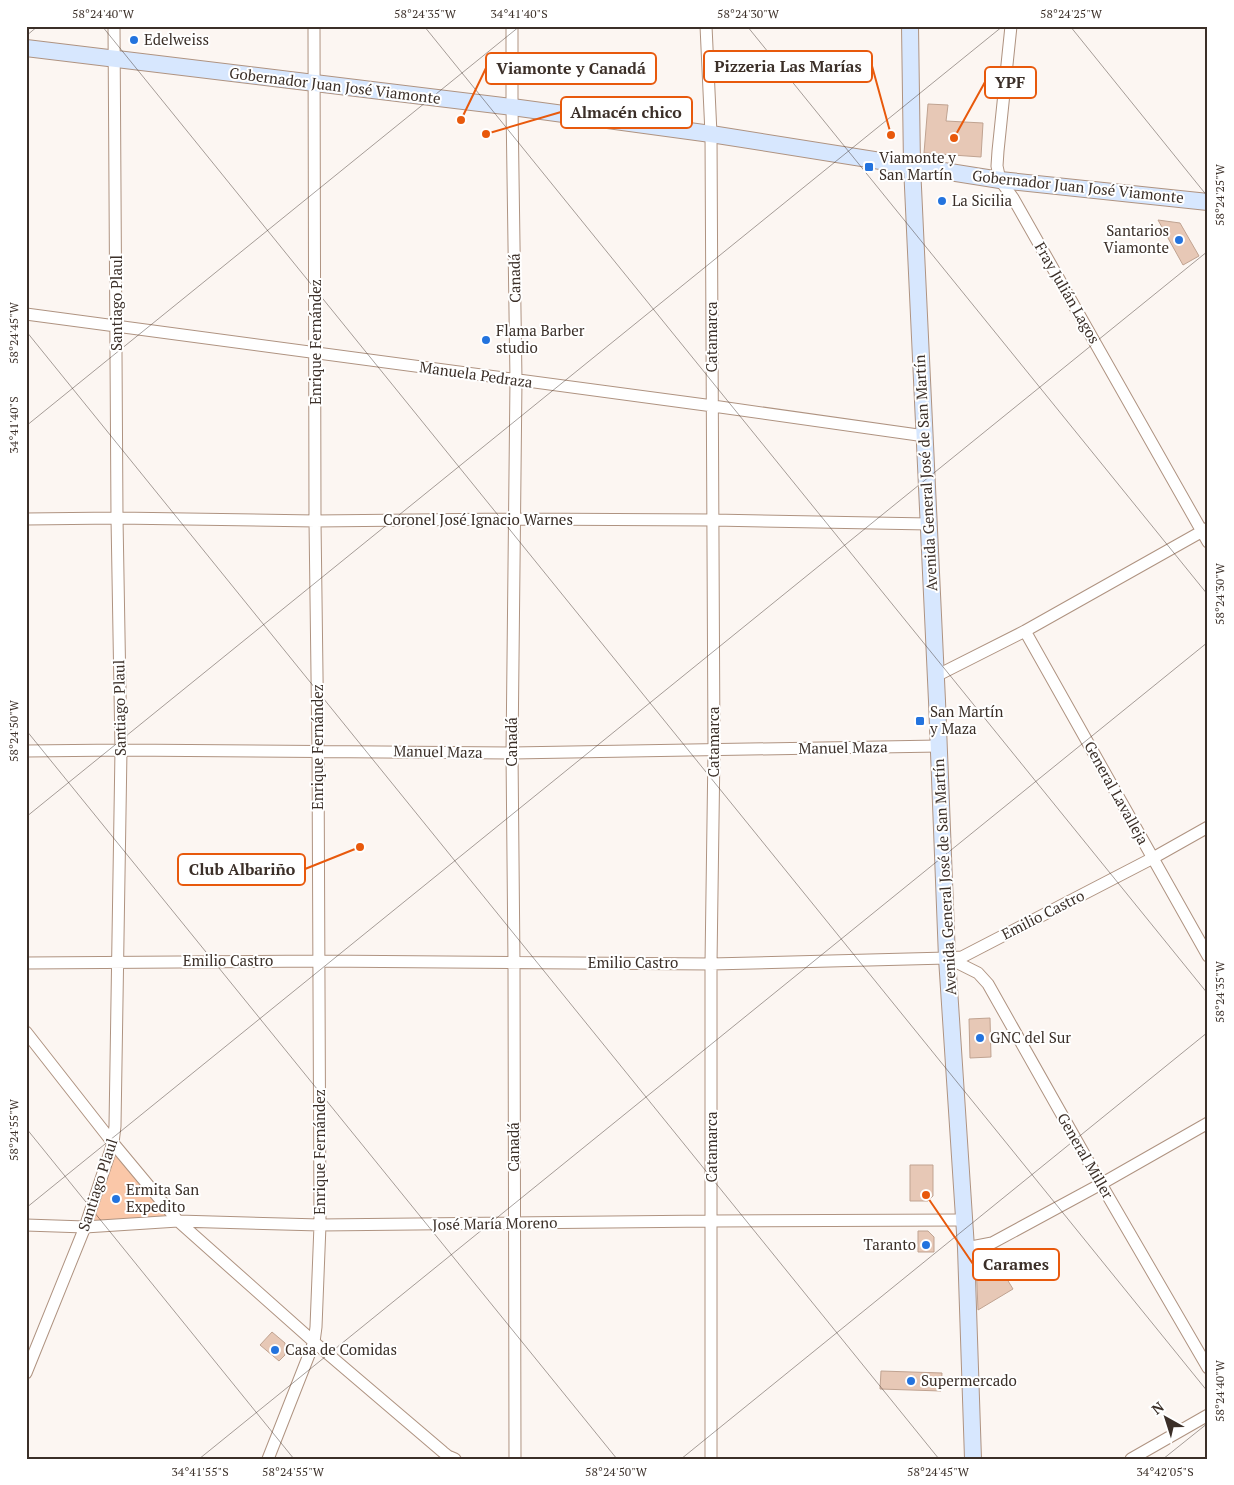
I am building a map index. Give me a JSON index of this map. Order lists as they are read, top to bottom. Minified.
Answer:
{"streets":{"main road":["Gobernador Juan José Viamonte","Avenida General José de San Martín"],"street":["Canadá","Fray Julián Lagos","Santiago Plaul","Catamarca","Enrique Fernández","Manuela Pedraza","Coronel José Ignacio Warnes","Manuel Maza","General Lavalleja","Emilio Castro","General Miller","José María Moreno"]},"crossings":[["Gobernador Juan José Viamonte","Canadá"],["Gobernador Juan José Viamonte","Fray Julián Lagos"],["Gobernador Juan José Viamonte","Santiago Plaul"],["Gobernador Juan José Viamonte","Catamarca"],["Gobernador Juan José Viamonte","Enrique Fernández"],["Gobernador Juan José Viamonte","Avenida General José de San Martín"],["Canadá","Manuela Pedraza"],["Canadá","Coronel José Ignacio Warnes"],["Canadá","Manuel Maza"],["Canadá","Emilio Castro"],["Canadá","José María Moreno"],["Santiago Plaul","Manuela Pedraza"],["Santiago Plaul","Coronel José Ignacio Warnes"],["Santiago Plaul","Manuel Maza"],["Santiago Plaul","Emilio Castro"],["Santiago Plaul","José María Moreno"],["Catamarca","Manuela Pedraza"],["Catamarca","Coronel José Ignacio Warnes"],["Catamarca","Manuel Maza"],["Catamarca","Emilio Castro"],["Catamarca","José María Moreno"],["Enrique Fernández","Manuela Pedraza"],["Enrique Fernández","Coronel José Ignacio Warnes"],["Enrique Fernández","Manuel Maza"],["Enrique Fernández","Emilio Castro"],["Enrique Fernández","José María Moreno"],["Manuela Pedraza","Avenida General José de San Martín"],["Avenida General José de San Martín","Coronel José Ignacio Warnes"],["Avenida General José de San Martín","Manuel Maza"],["Avenida General José de San Martín","Emilio Castro"],["Avenida General José de San Martín","General Miller"],["Avenida General José de San Martín","José María Moreno"],["General Lavalleja","Emilio Castro"],["Emilio Castro","General Miller"]],"places":{"other":["Edelweiss","Viamonte y Canadá","Almacén chico","Pizzeria Las Marías","YPF","La Sicilia","Santarios Viamonte","Flama Barber studio","Club Albariño","GNC del Sur","Carames","Ermita San Expedito","Taranto","Casa de Comidas","Supermercado"],"transit":["Viamonte y San Martín","San Martín y Maza"]},"north":"top left","coordinates":["58°24'40\"W","58°24'35\"W","34°41'40\"S","58°24'30\"W","58°24'25\"W","58°24'45\"W","58°24'50\"W","58°24'55\"W","34°41'55\"S","34°42'05\"S"]}
